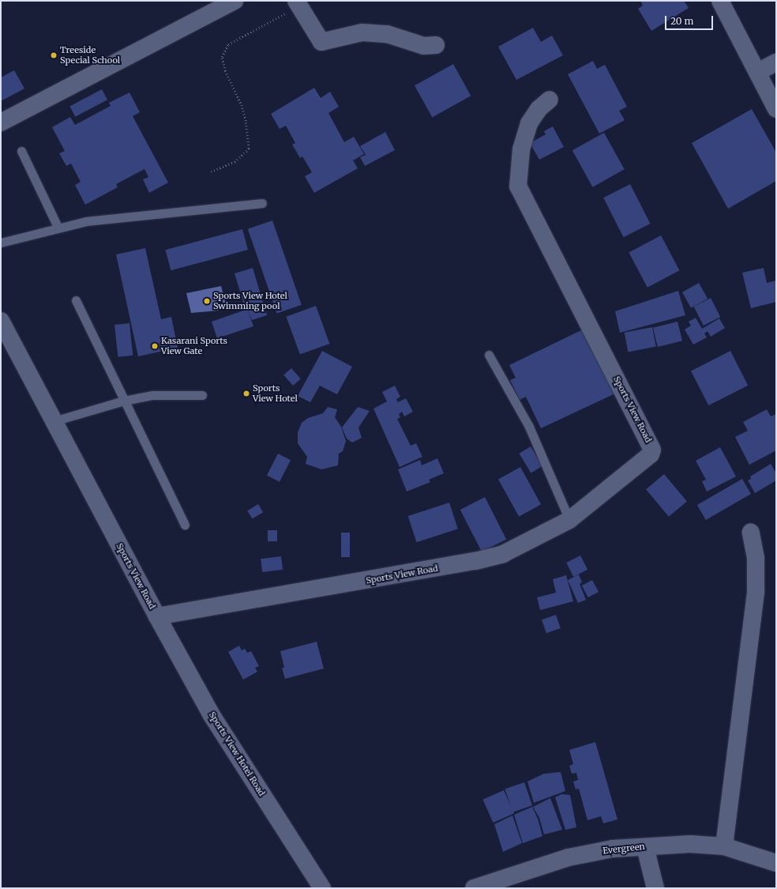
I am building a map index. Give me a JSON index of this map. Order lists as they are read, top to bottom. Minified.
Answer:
{"streets":{"street":["Sports View Road","Sports View Hotel Road","Evergreen"]},"crossings":[["Sports View Road","Sports View Hotel Road"]],"places":["Treeside Special School","Sports View Hotel Swimming pool","Kasarani Sports View Gate","Sports View Hotel"],"scale_bar":"20 m"}
